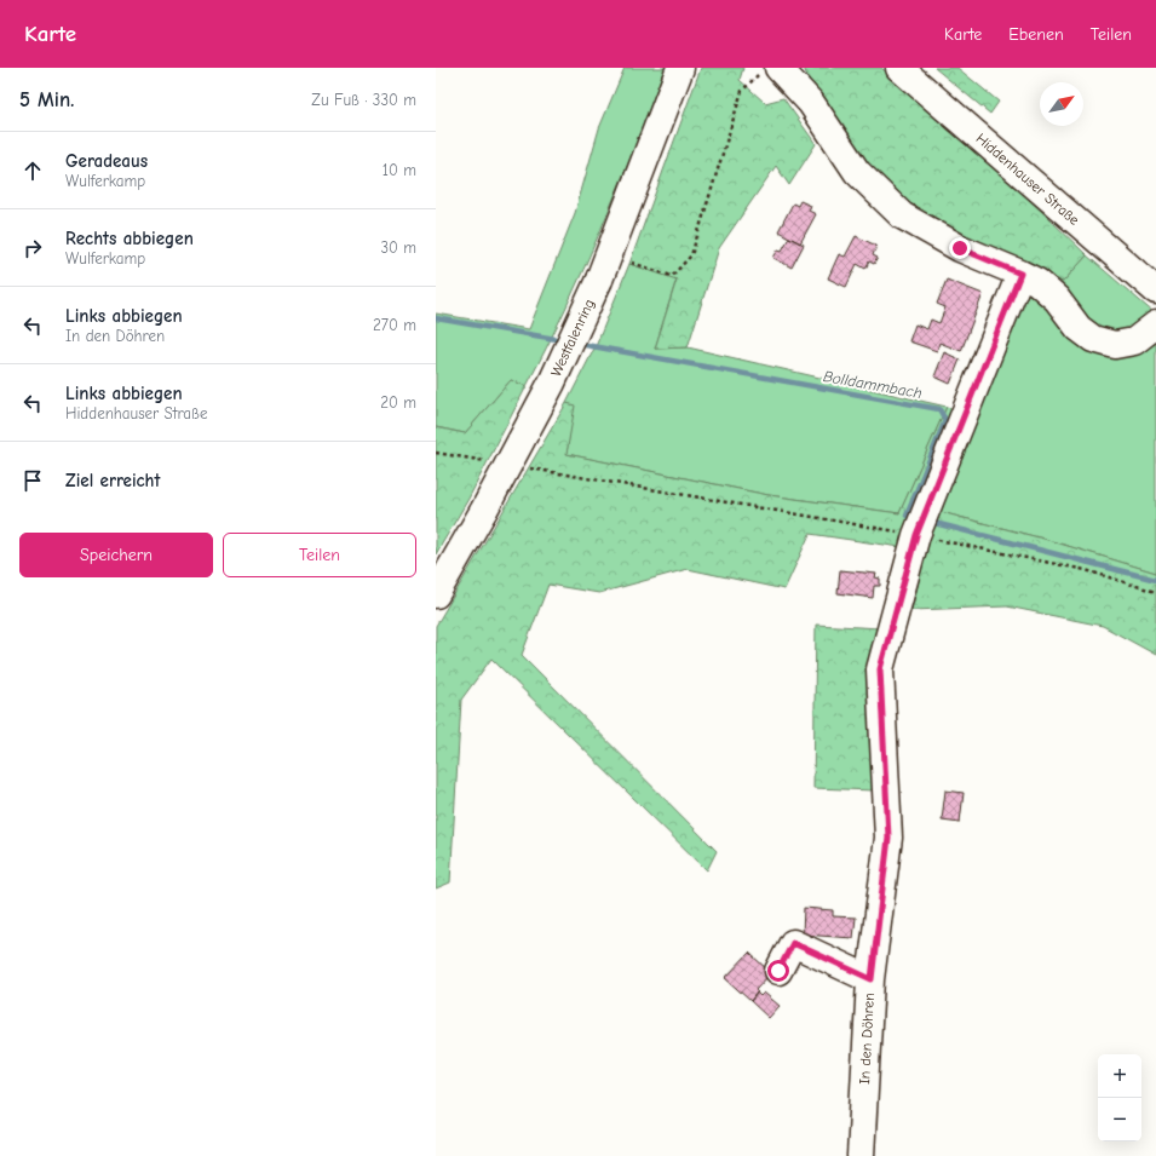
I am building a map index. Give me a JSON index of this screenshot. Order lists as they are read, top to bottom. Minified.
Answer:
{"streets":{"street":["Hiddenhauser Straße","Westfalenring","In den Döhren"]},"water":["Bolldammbach"],"north":"top right","page":{"header":"Karte","nav":["Karte","Ebenen","Teilen"],"heading":["5 Min.","Zu Fuß · 330 m"],"list":[["Geradeaus","Wulferkamp","10 m"],["Rechts abbiegen","Wulferkamp","30 m"],["Links abbiegen","In den Döhren","270 m"],["Links abbiegen","Hiddenhauser Straße","20 m"],"Ziel erreicht"],"buttons":["Speichern","Teilen"],"map_buttons":["+","−"]}}
